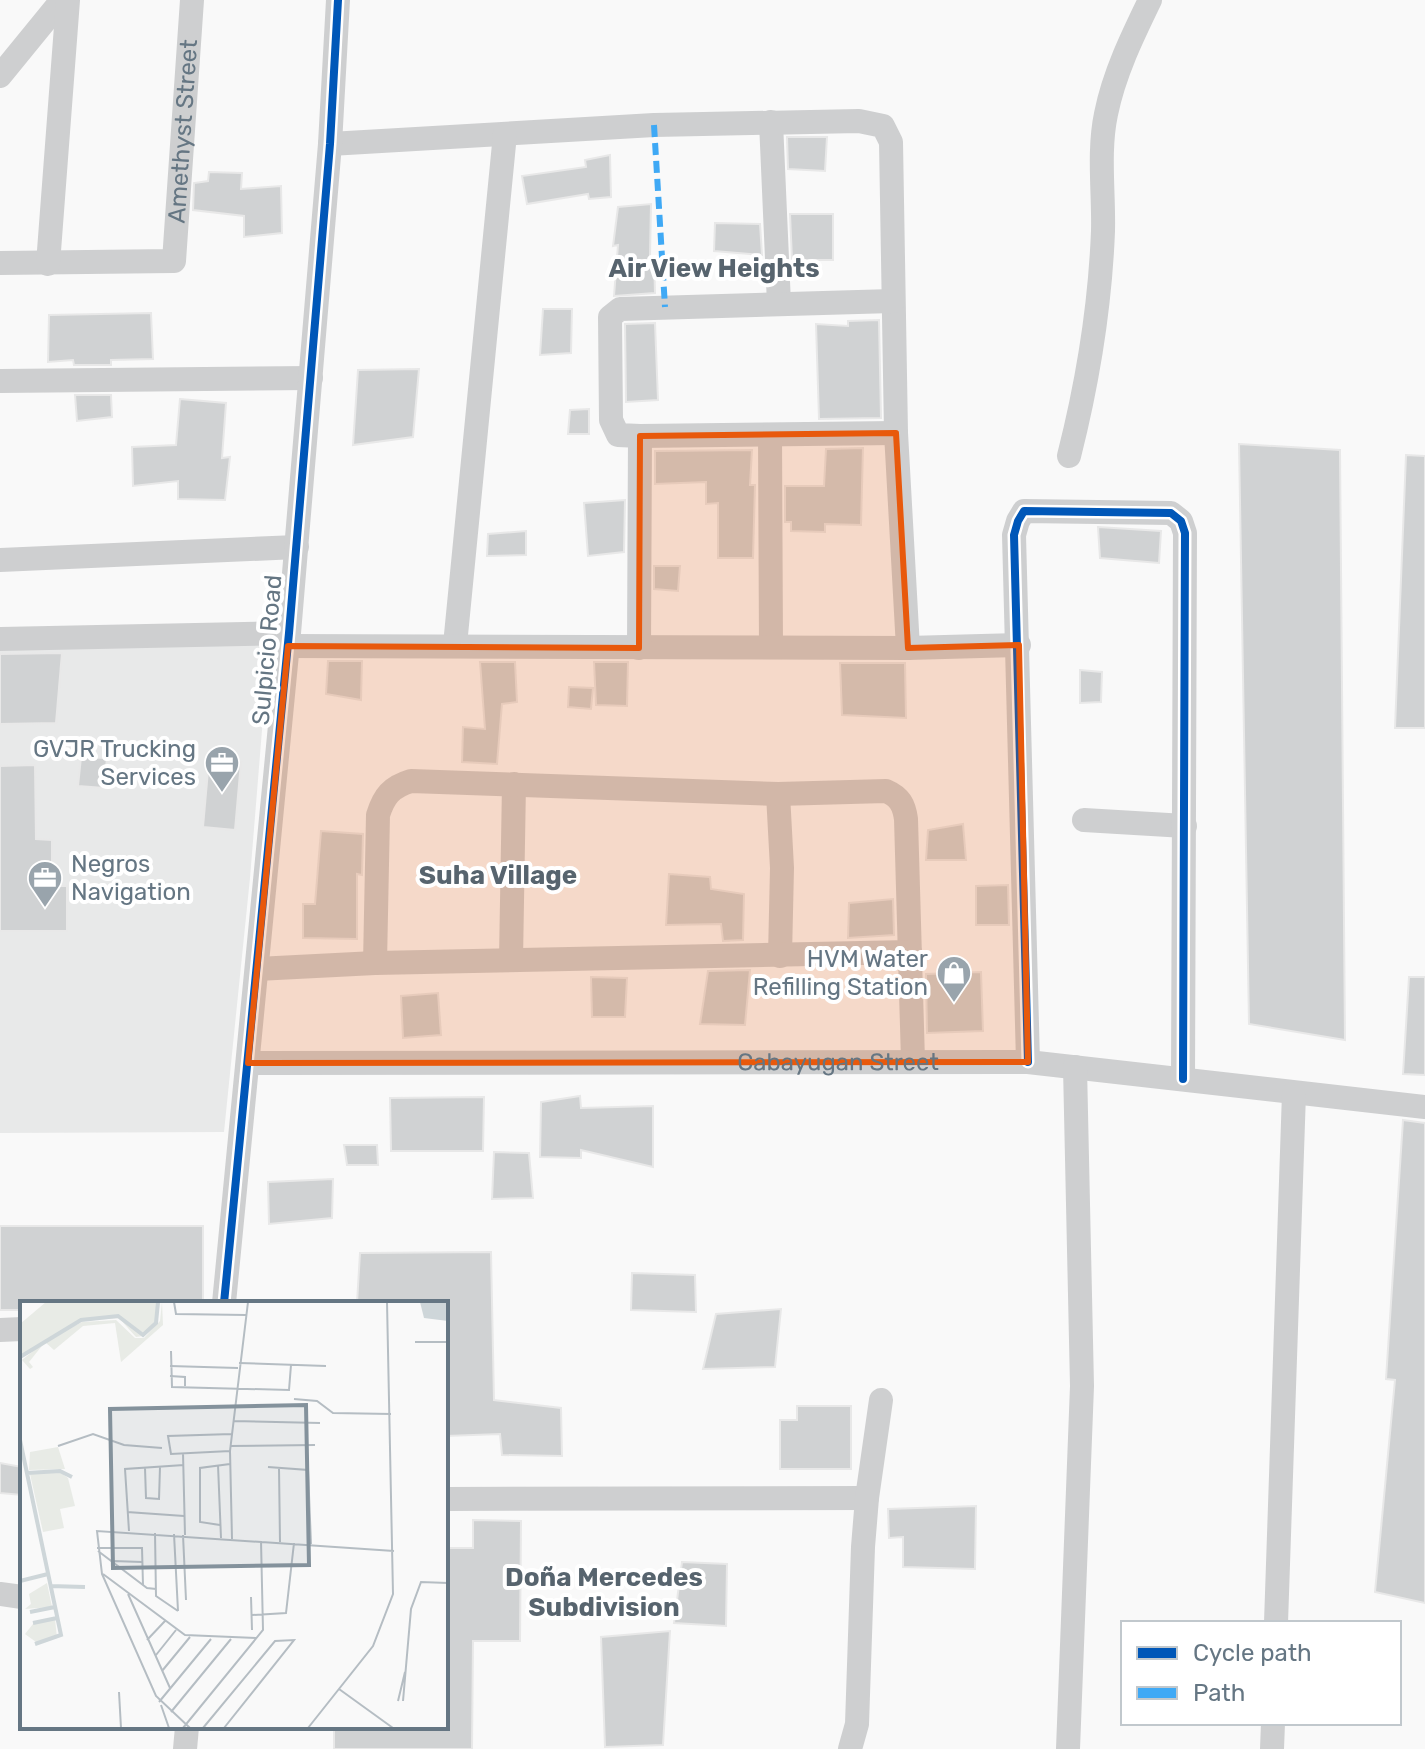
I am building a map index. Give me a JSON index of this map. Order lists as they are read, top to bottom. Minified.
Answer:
{"streets":{"street":["Amethyst Street","Sulpicio Road","Cabayugan Street"]},"crossings":[["Sulpicio Road","Cabayugan Street"]],"districts":["Air View Heights","Suha Village","Doña Mercedes Subdivision"],"places":{"office":["GVJR Trucking Services","Negros Navigation"],"shop":["HVM Water Refilling Station"]},"legend":["Cycle path","Path"]}
